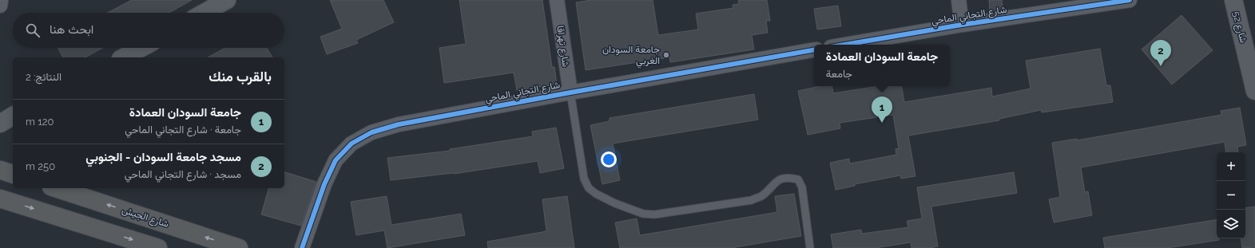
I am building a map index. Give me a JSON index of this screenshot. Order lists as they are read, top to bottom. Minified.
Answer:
{"streets":{"highway":["شارع الجيش"],"street":["شارع التجاني الماحي","شارع 52","شارع تهراقا"]},"crossings":[["شارع التجاني الماحي","شارع تهراقا"]],"places":["جامعة السودان الغربي"],"page":{"search":"ابحث هنا","pins":["2","1"],"popup":["جامعة السودان العمادة","جامعة"],"heading":["بالقرب منك","النتائج: 2"],"list":[{"mark":"1","name":"جامعة السودان العمادة","note":"جامعة · شارع التجاني الماحي","value":"120 m"},{"mark":"2","name":"مسجد جامعة السودان - الجنوبي","note":"مسجد · شارع التجاني الماحي","value":"250 m"}],"map_buttons":["+","−"]}}
